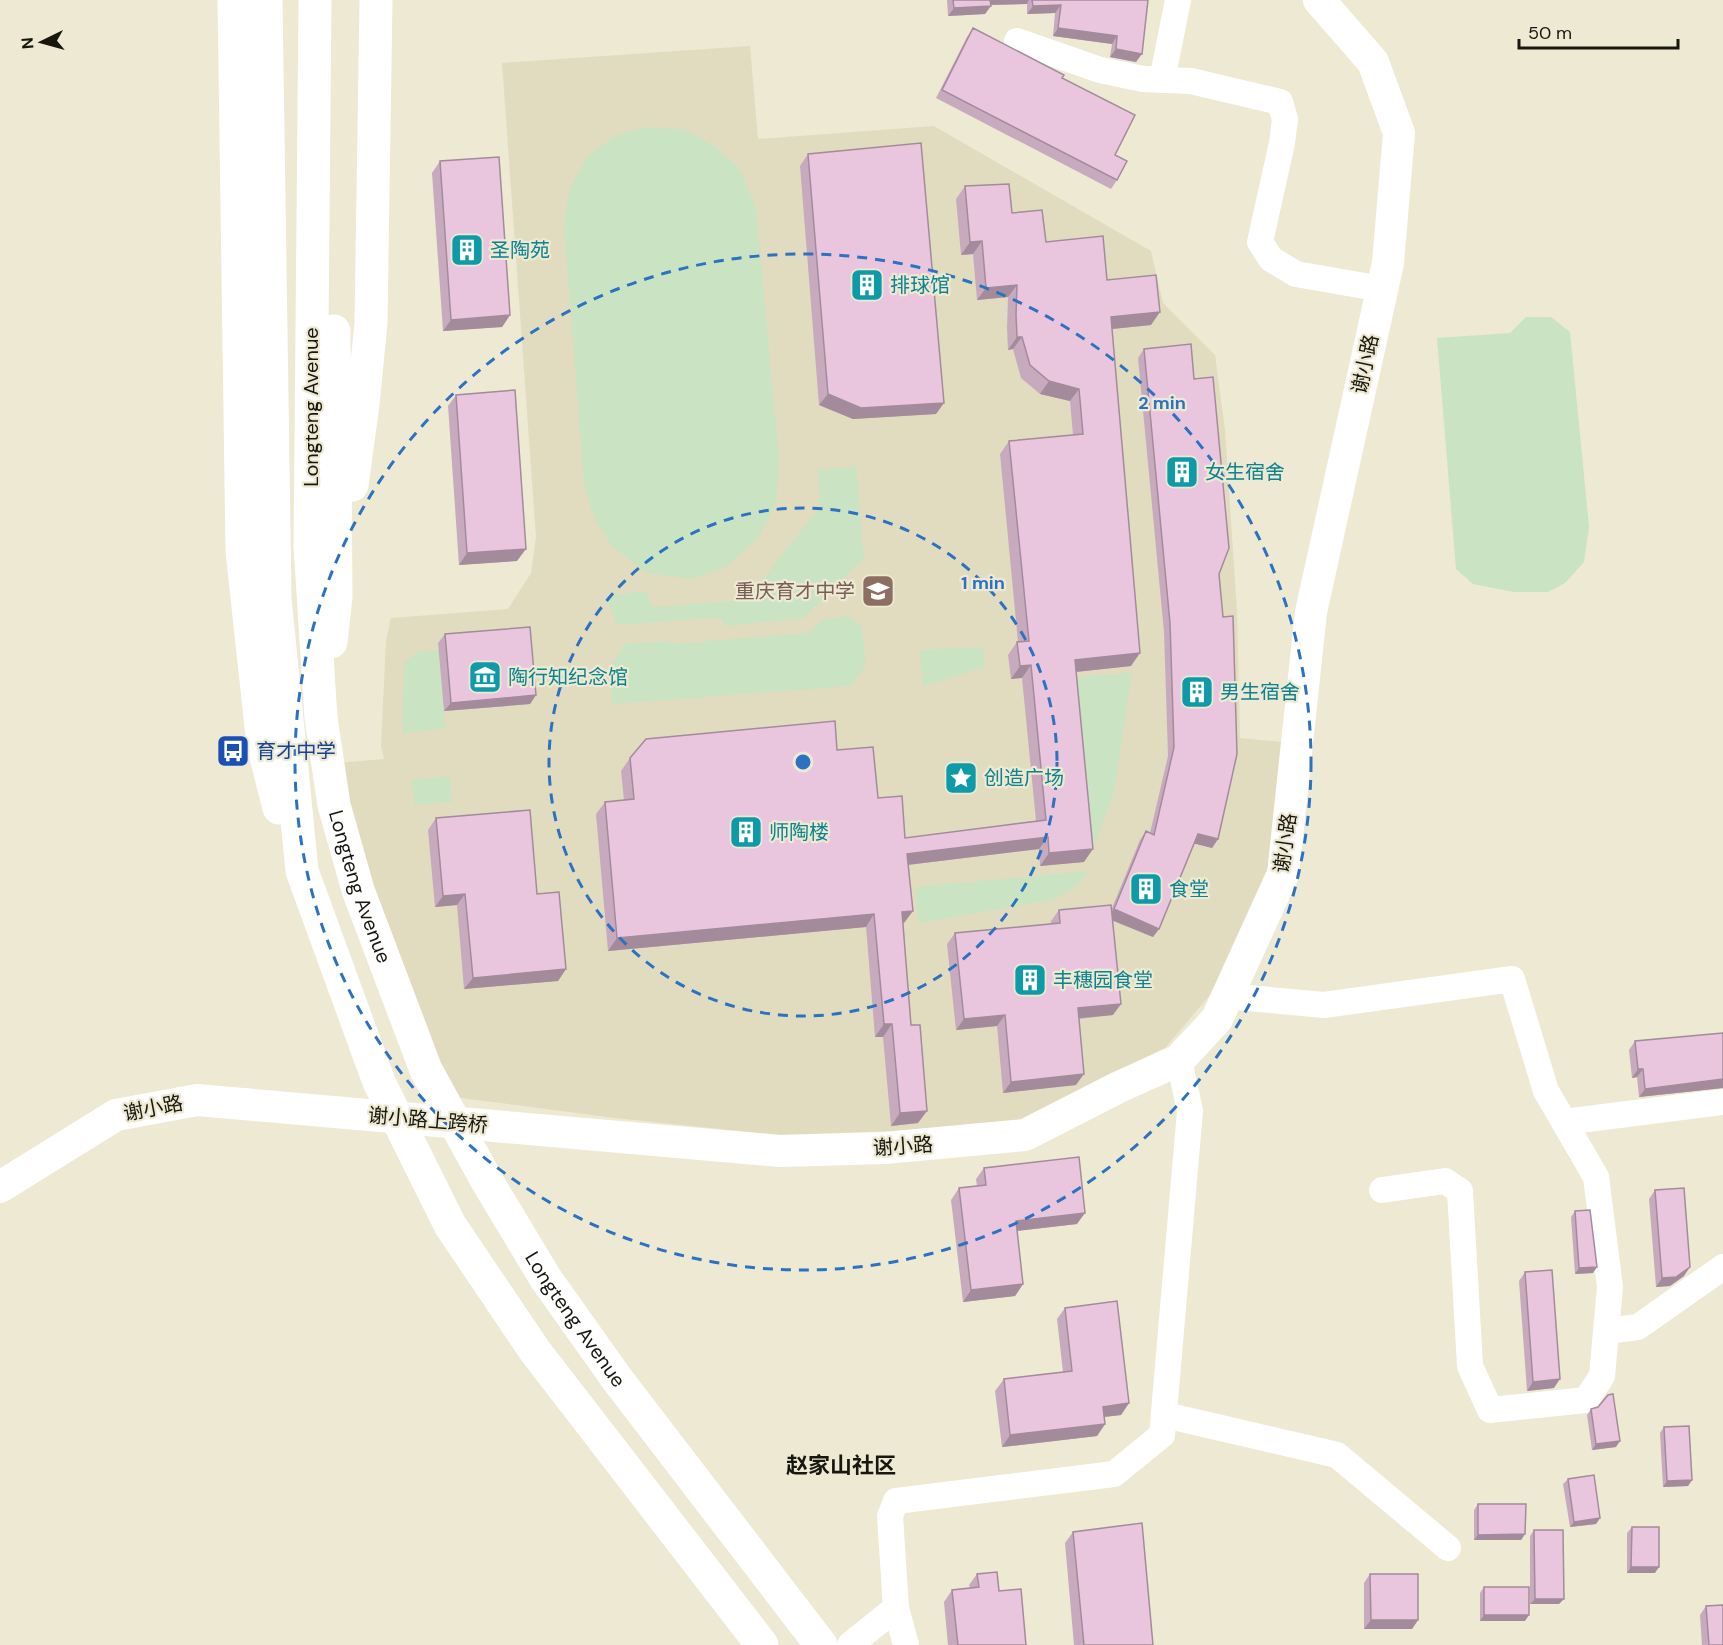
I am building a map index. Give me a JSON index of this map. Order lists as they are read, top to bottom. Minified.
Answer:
{"streets":{"highway":["Longteng Avenue"],"street":["谢小路","谢小路上跨桥"]},"crossings":[["谢小路","谢小路上跨桥"]],"districts":["赵家山社区"],"places":{"building":["圣陶苑","排球馆","女生宿舍","男生宿舍","师陶楼","食堂","丰穗园食堂"],"school or university":["重庆育才中学"],"museum":["陶行知纪念馆"],"bus stop":["育才中学"],"place":["创造广场"]},"scale_bar":"50 m","north":"left","rings":["2 min","1 min"]}
